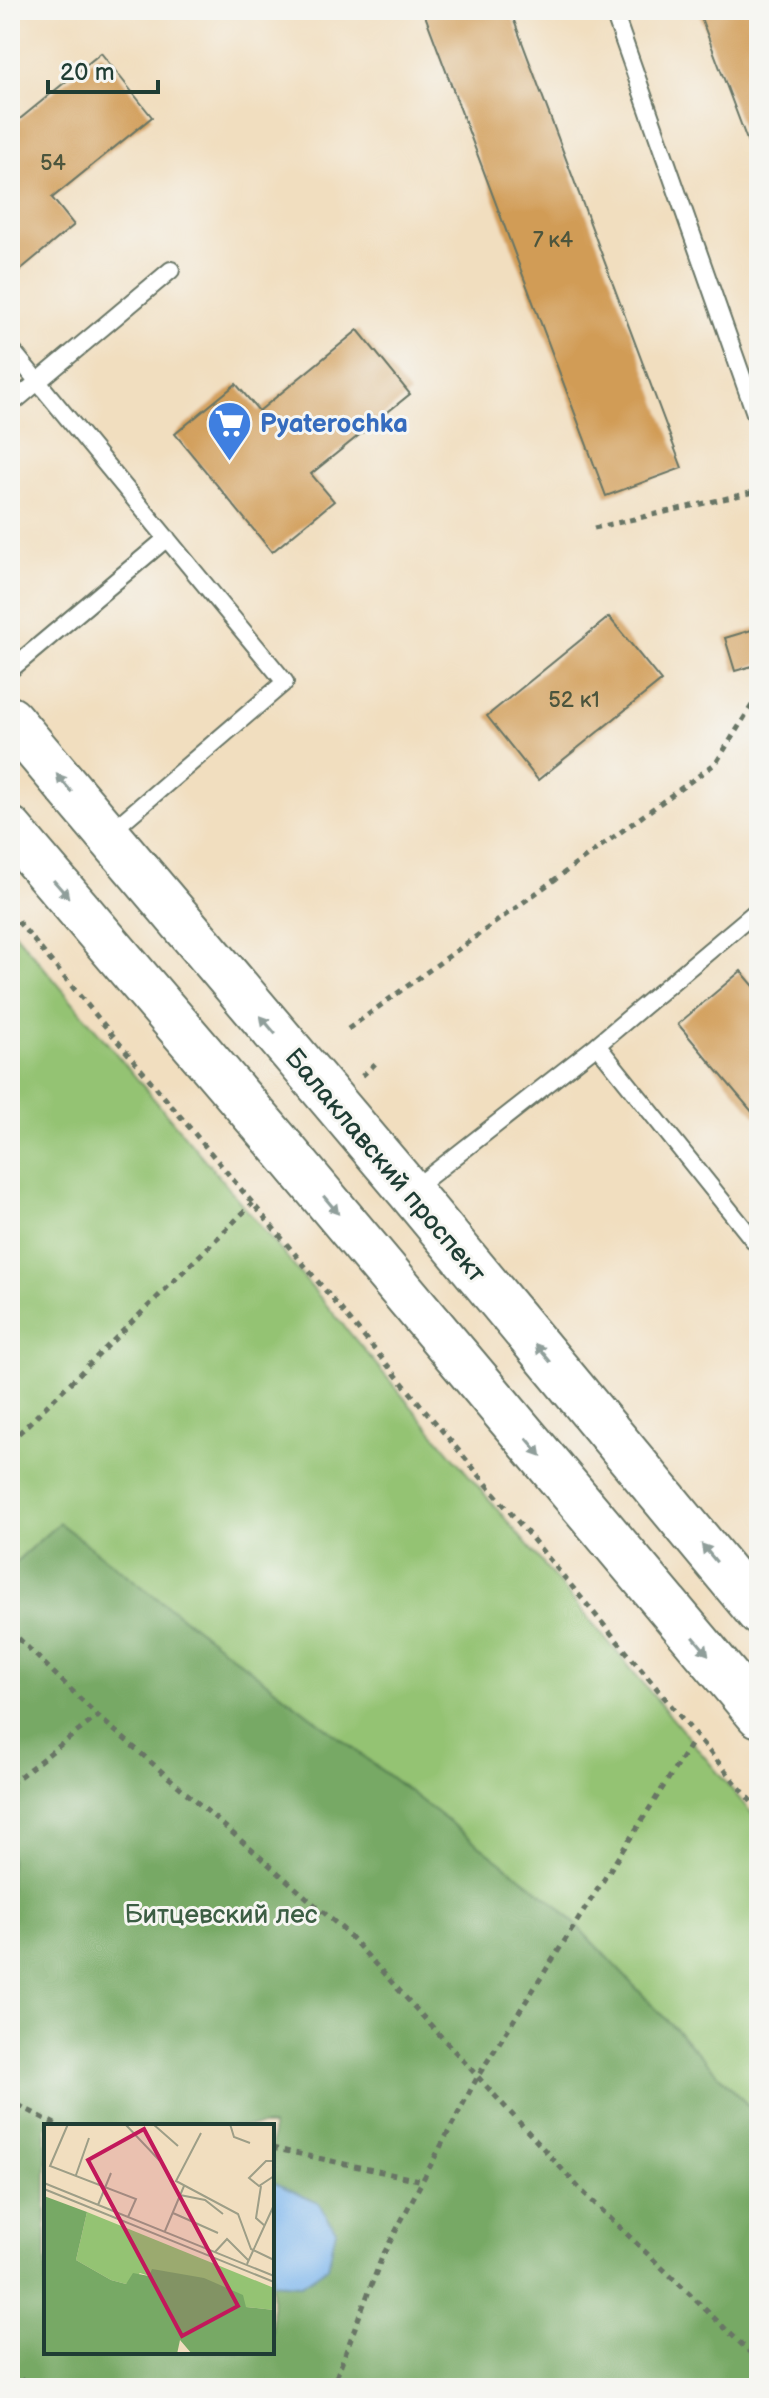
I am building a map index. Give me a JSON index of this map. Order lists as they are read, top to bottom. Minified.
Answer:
{"streets":{"main road":["Балаклавский проспект"]},"parks":["Битцевский лес"],"places":{"supermarket":["Pyaterochka"]},"house_numbers":["54","7 к4","52 к1"],"scale_bar":"20 m"}
